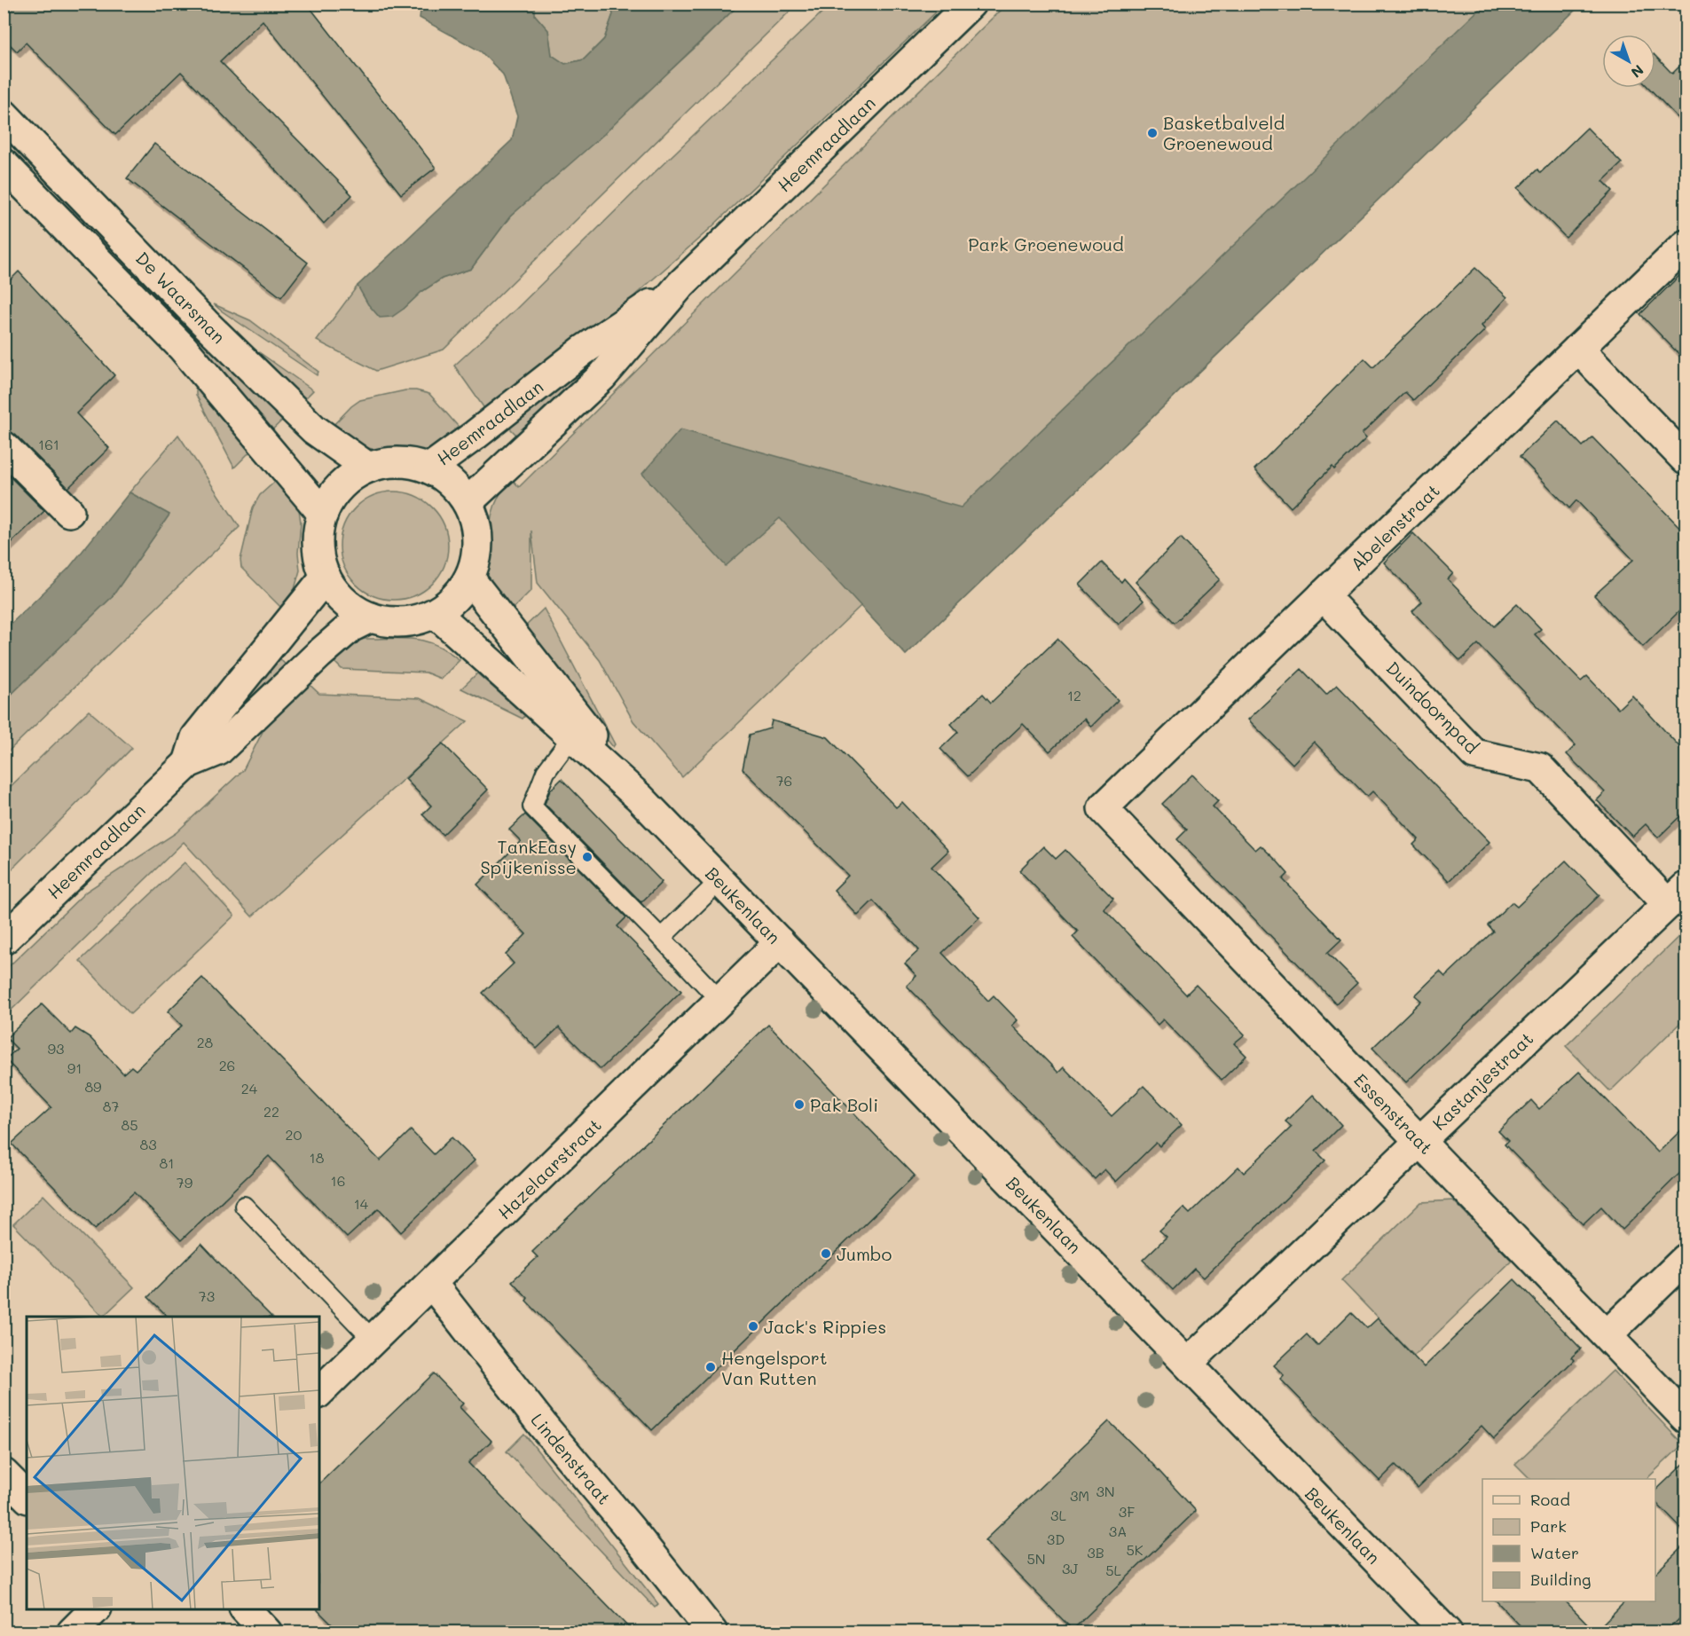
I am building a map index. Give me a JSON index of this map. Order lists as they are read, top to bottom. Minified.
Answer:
{"streets":{"street":["Heemraadlaan","De Waarsman","Abelenstraat","Duindoornpad","Beukenlaan","Kastanjestraat","Essenstraat","Hazelaarstraat","Lindenstraat"]},"crossings":[["Heemraadlaan","De Waarsman"],["Heemraadlaan","Beukenlaan"],["De Waarsman","Beukenlaan"],["Abelenstraat","Duindoornpad"],["Abelenstraat","Essenstraat"],["Duindoornpad","Kastanjestraat"],["Beukenlaan","Kastanjestraat"],["Beukenlaan","Hazelaarstraat"],["Kastanjestraat","Essenstraat"],["Hazelaarstraat","Lindenstraat"]],"parks":["Park Groenewoud"],"places":["Basketbalveld Groenewoud","TankEasy Spijkenisse","Pak Boli","Jumbo","Jack's Rippies","Hengelsport Van Rutten"],"house_numbers":["161","12","76","28","93","26","91","89","24","87","22","85","20","83","18","81","16","79","14","73","3N","3M","3F","3L","3A","3D","5K","3B","5N","3J","5L"],"legend":["Road","Park","Water","Building"],"north":"bottom right"}
